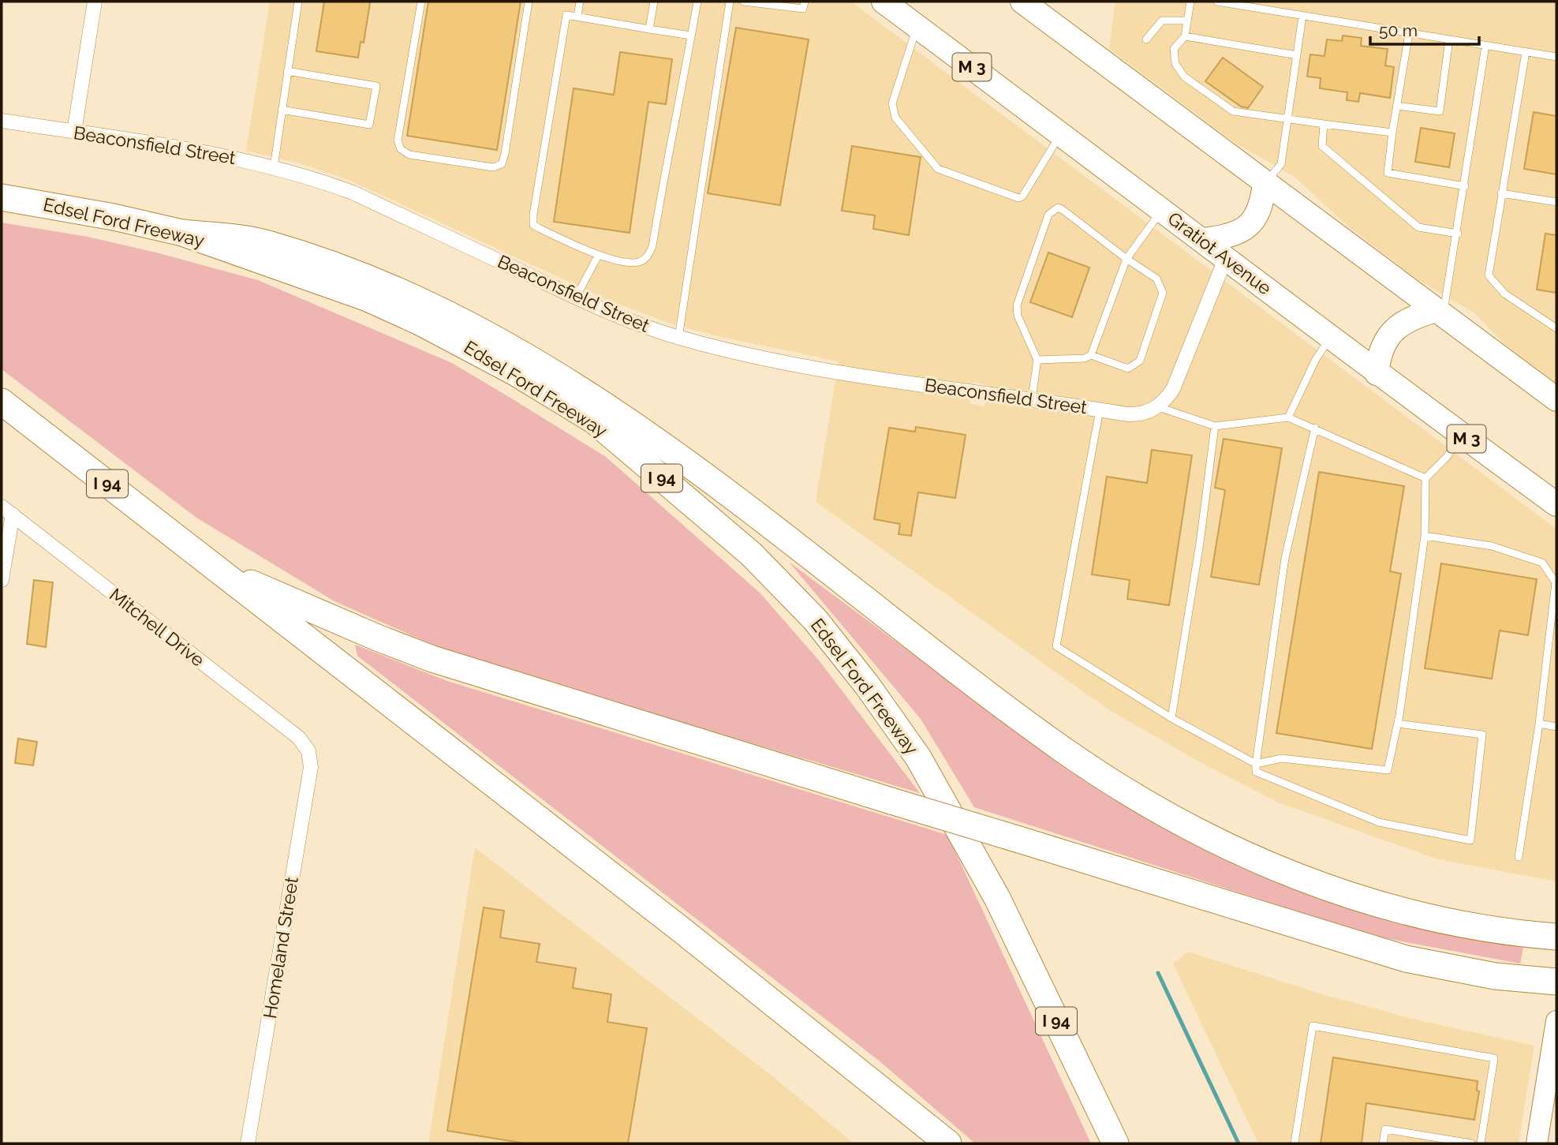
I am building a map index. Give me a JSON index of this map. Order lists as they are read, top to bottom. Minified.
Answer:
{"streets":{"highway":["Edsel Ford Freeway","I 94"],"main road":["M 3","Gratiot Avenue"],"street":["Beaconsfield Street","Mitchell Drive","Homeland Street"]},"crossings":[["Mitchell Drive","Homeland Street"]],"scale_bar":"50 m"}
